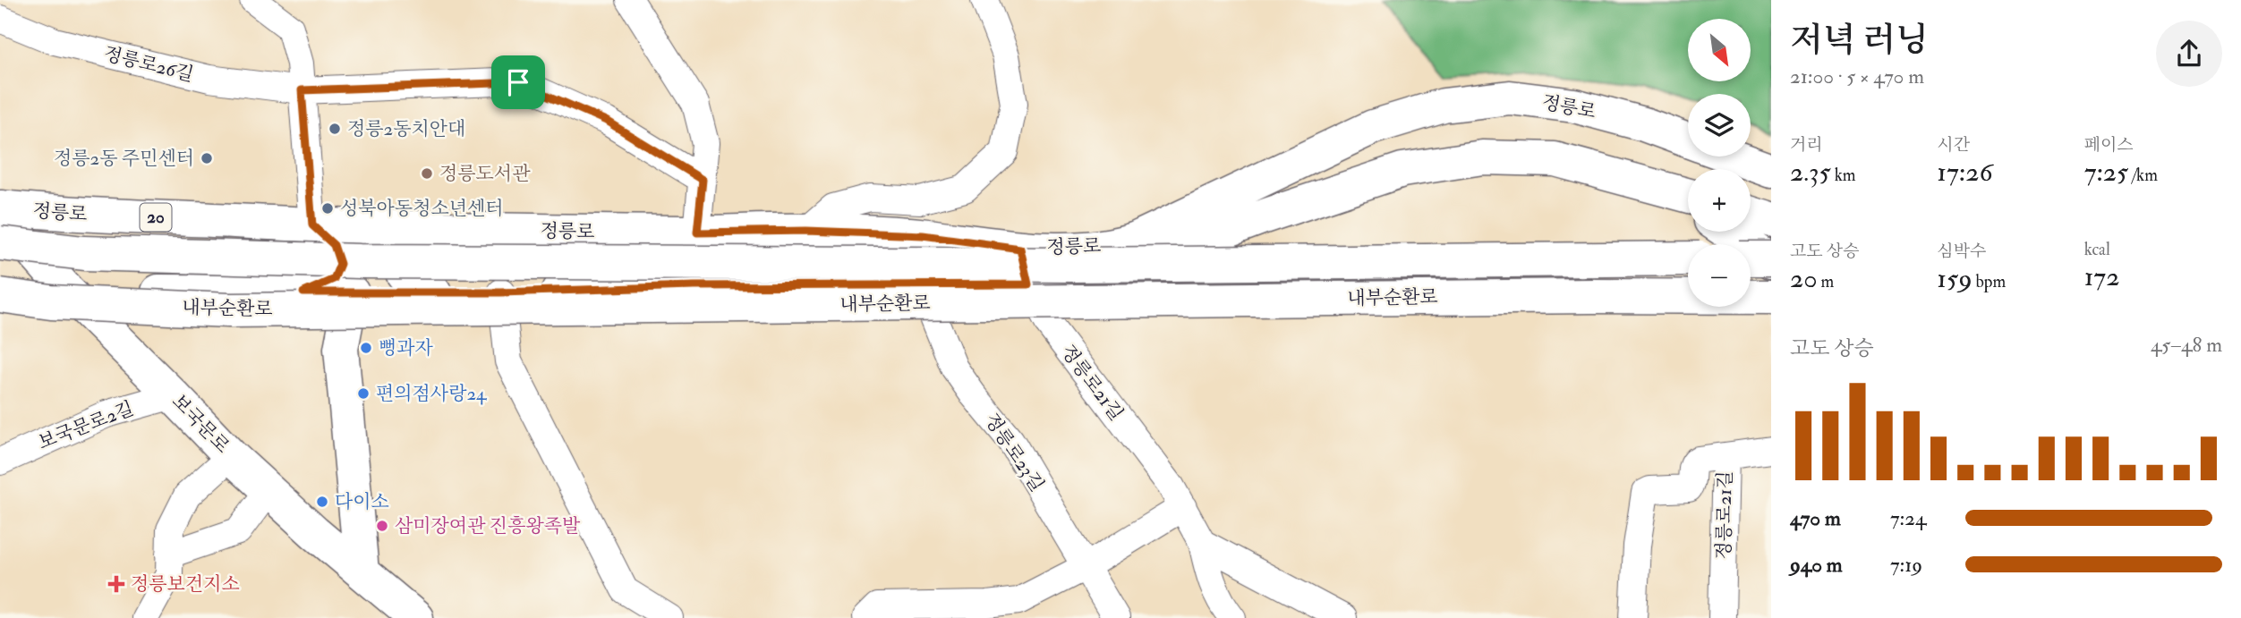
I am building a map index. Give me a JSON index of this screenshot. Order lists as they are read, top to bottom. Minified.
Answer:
{"streets":{"main road":["정릉로","20","내부순환로","보국문로"],"street":["정릉로26길","정릉로21길","보국문로2길","정릉로23길"]},"crossings":[["정릉로","내부순환로"],["정릉로","정릉로21길"],["정릉로","보국문로"],["정릉로","정릉로23길"],["보국문로","보국문로2길"]],"places":{"other":["정릉2동치안대","정릉2동 주민센터","정릉도서관","성북아동청소년센터","뻥과자","편의점사랑24","다이소","삼미장여관 진흥왕족발"],"health":["정릉보건지소"]},"north":"bottom right","page":{"heading":["저녁 러닝","21:00 · 5 × 470 m"],"map_buttons":["+","−"],"stats":[["거리","2.35 km"],["시간","17:26"],["페이스","7:25 /km"],["고도 상승","20 m"],["심박수","159 bpm"],["kcal","172"]],"chart":["고도 상승","45–48 m"],"list":[{"name":"470 m","note":"7:24"},{"name":"940 m","note":"7:19"}]}}
